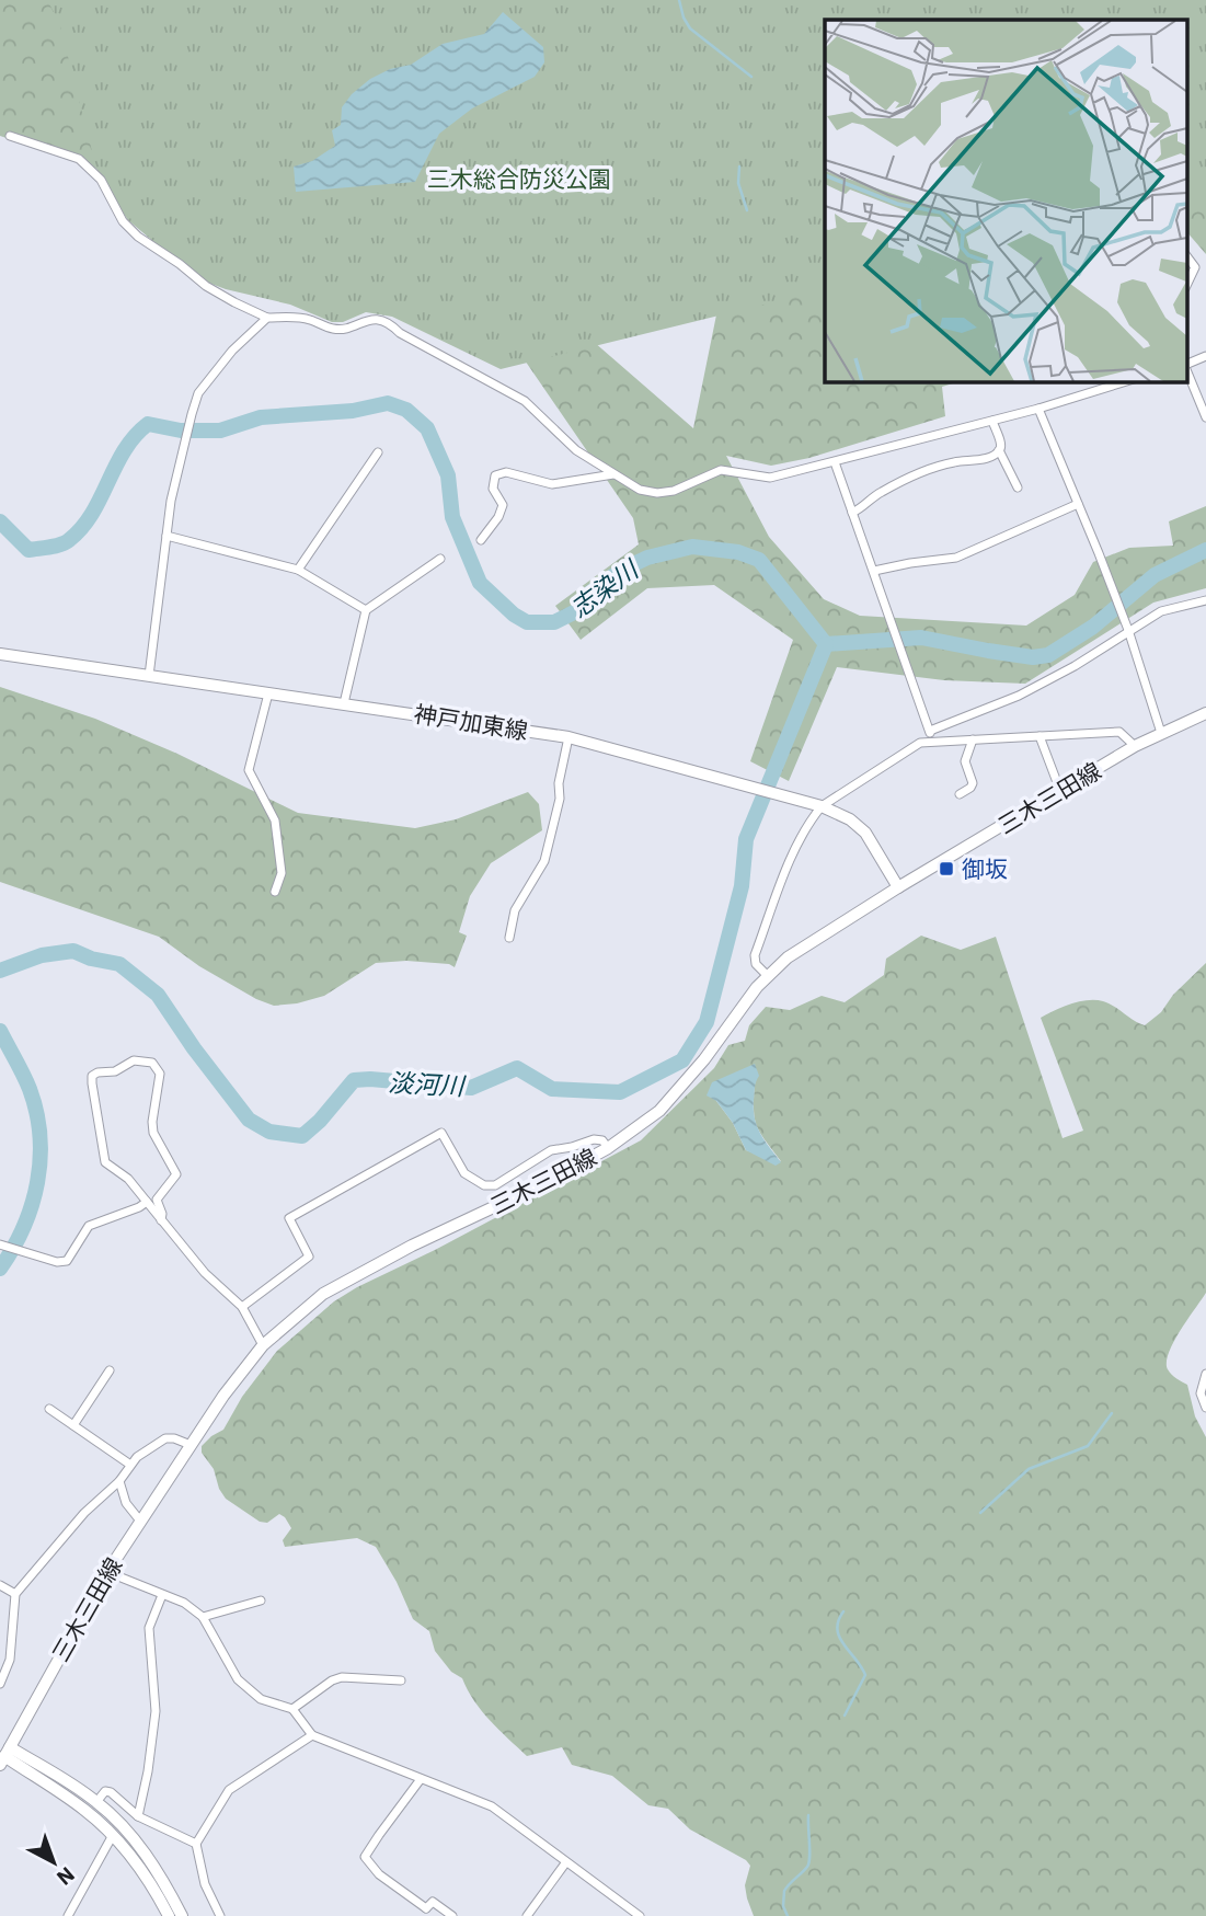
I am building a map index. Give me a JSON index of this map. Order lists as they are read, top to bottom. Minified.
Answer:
{"streets":{"main road":["神戸加東線","三木三田線"]},"crossings":[["神戸加東線","三木三田線"]],"water":["志染川","淡河川"],"parks":["三木総合防災公園"],"places":{"transit":["御坂"]},"north":"bottom right"}
